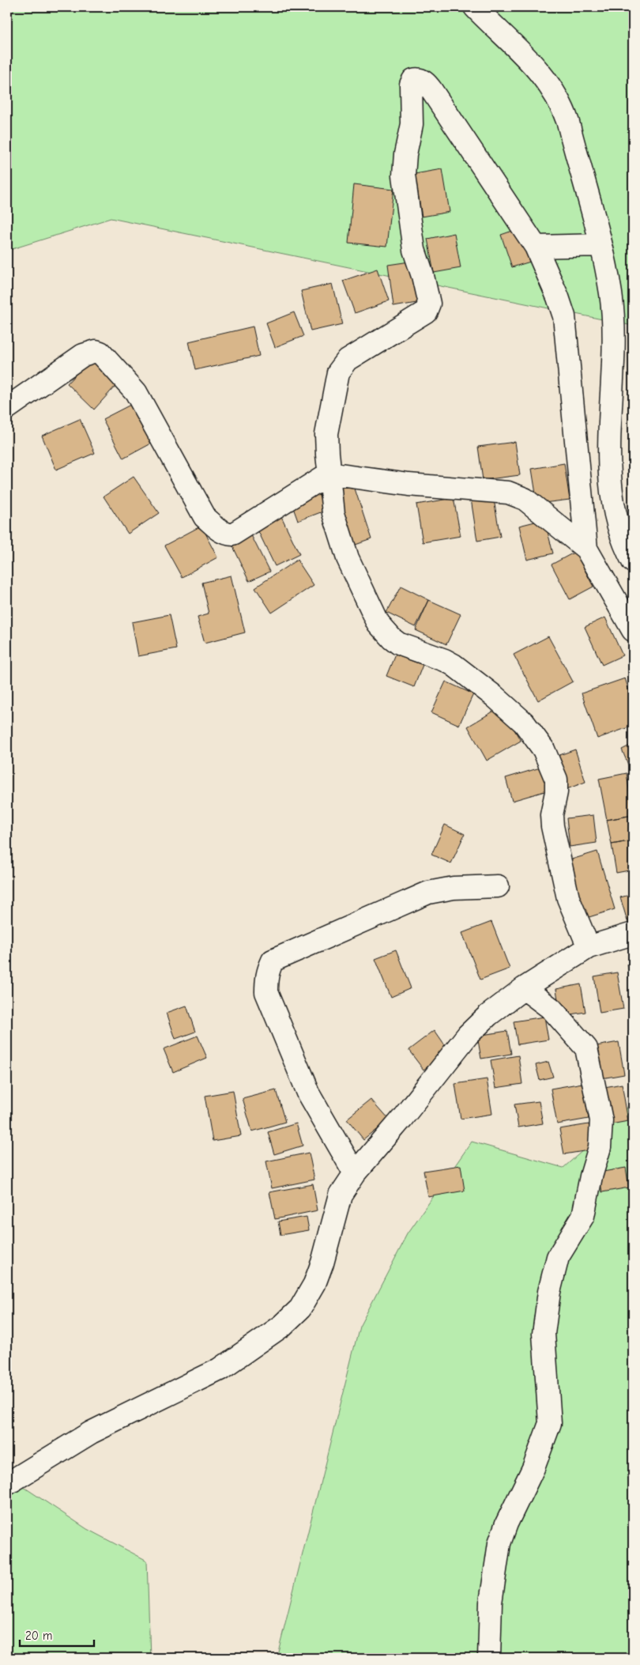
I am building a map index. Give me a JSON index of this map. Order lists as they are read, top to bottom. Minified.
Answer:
{"scale_bar":"20 m"}
